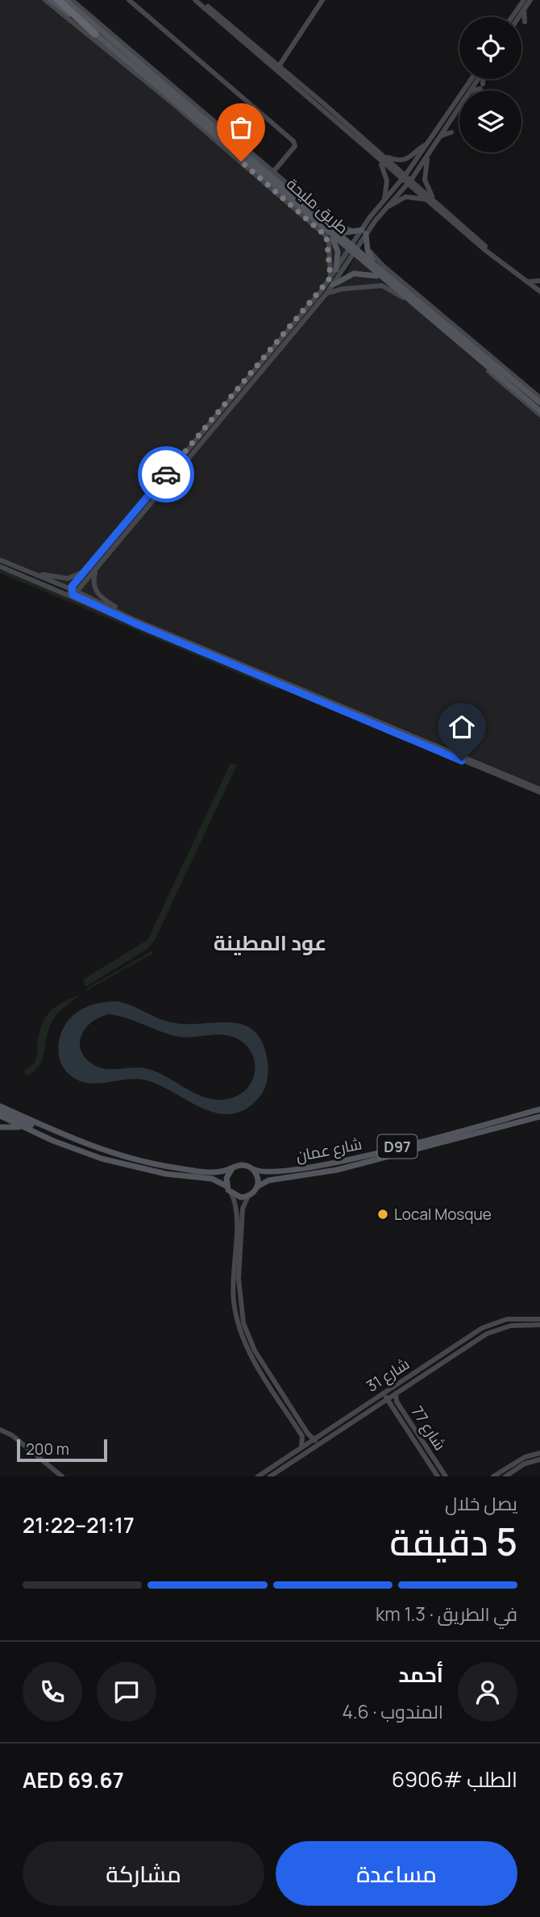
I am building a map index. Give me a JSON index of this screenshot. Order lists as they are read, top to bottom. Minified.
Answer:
{"streets":{"main road":["طريق مليحة","D97","شارع عمان"],"street":["شارع 31","شارع 77"]},"crossings":[["شارع 31","شارع 77"]],"districts":["عود المطينة"],"places":["Local Mosque"],"scale_bar":"200 m","page":{"scale":"200 m","heading":["5 دقيقة","يصل خلال","21:17–21:22"],"panel":["أحمد","المندوب · 4.6","الطلب #6906","AED 69.67"],"bar":"في الطريق · 1.3 km","buttons":["مساعدة","مشاركة"]}}
